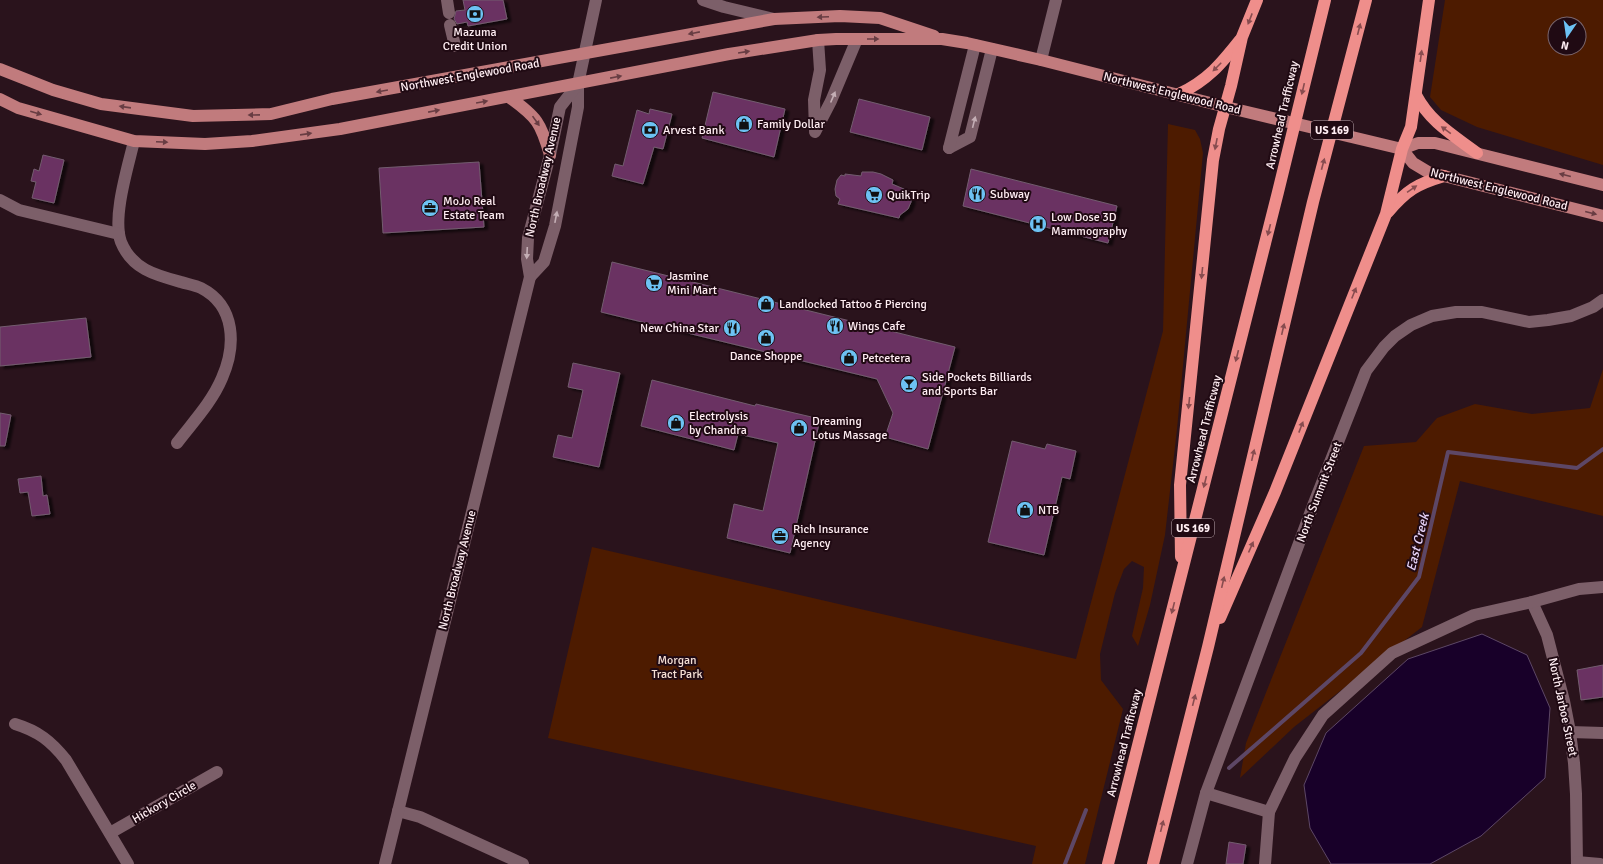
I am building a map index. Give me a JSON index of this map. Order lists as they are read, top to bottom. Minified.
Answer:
{"streets":{"highway":["Arrowhead Trafficway","US 169"],"main road":["Northwest Englewood Road"],"street":["North Broadway Avenue","North Summit Street","North Jarboe Street","Hickory Circle"]},"crossings":[["Northwest Englewood Road","North Broadway Avenue"]],"water":["East Creek"],"parks":["Morgan Tract Park"],"places":{"bank":["Mazuma Credit Union","Arvest Bank"],"shop":["Family Dollar","Landlocked Tattoo & Piercing","Dance Shoppe","Petcetera","Electrolysis by Chandra","Dreaming Lotus Massage","NTB"],"restaurant":["Subway","Wings Cafe","New China Star"],"supermarket":["QuikTrip","Jasmine Mini Mart"],"office":["MoJo Real Estate Team","Rich Insurance Agency"],"hospital":["Low Dose 3D Mammography"],"bar":["Side Pockets Billiards and Sports Bar"]},"north":"bottom"}
